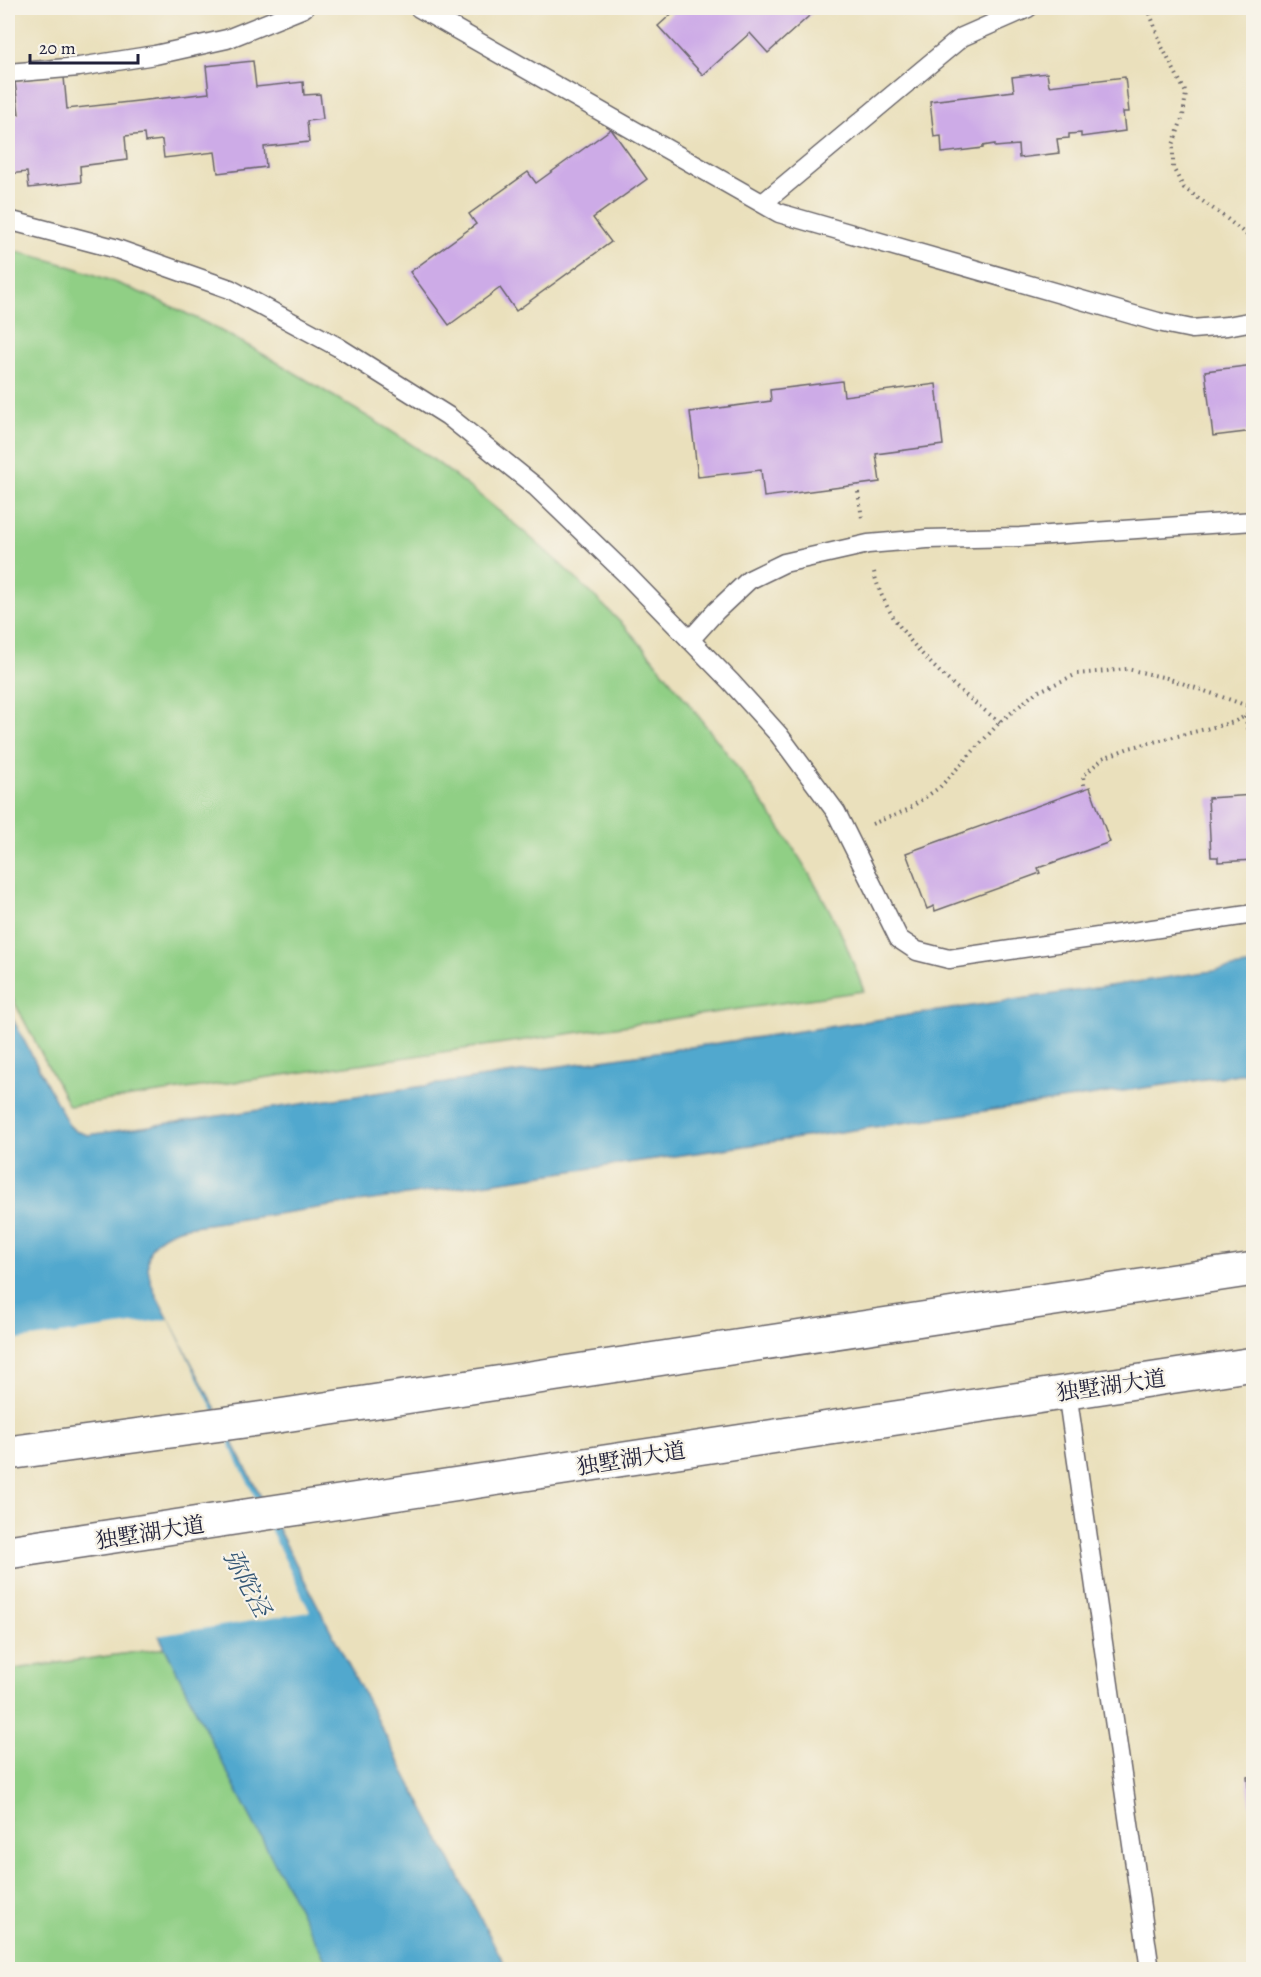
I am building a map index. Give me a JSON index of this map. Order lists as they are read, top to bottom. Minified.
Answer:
{"streets":{"main road":["独墅湖大道"]},"water":["弥陀泾"],"scale_bar":"20 m"}
